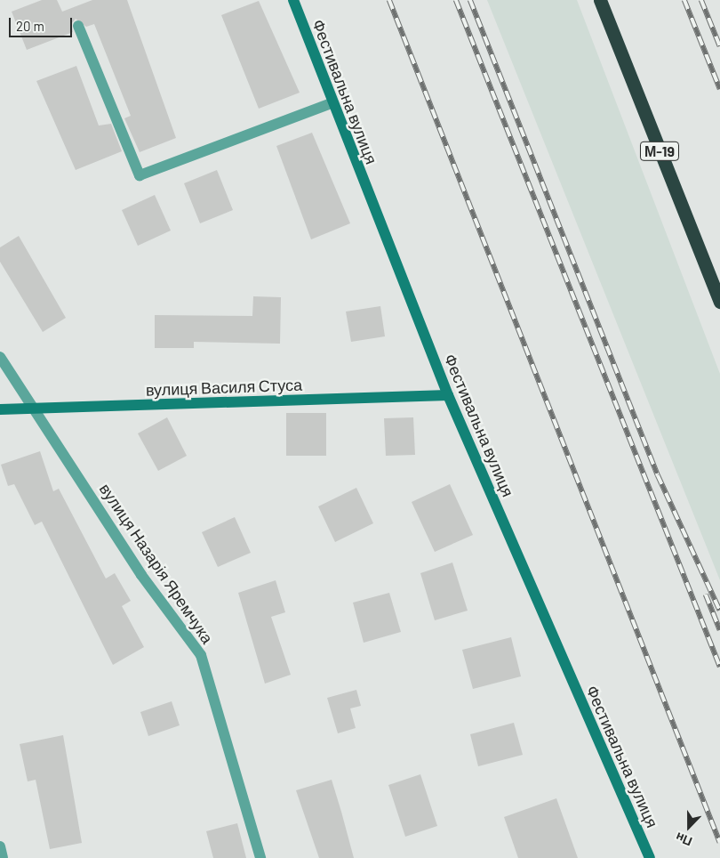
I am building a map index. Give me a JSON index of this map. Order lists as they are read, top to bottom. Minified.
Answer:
{"streets":{"highway":["М-19"],"street":["Фестивальна вулиця","вулиця Василя Стуса","вулиця Назарія Яремчука"]},"crossings":[["Фестивальна вулиця","вулиця Василя Стуса"],["вулиця Василя Стуса","вулиця Назарія Яремчука"]],"scale_bar":"20 m","north":"bottom"}
